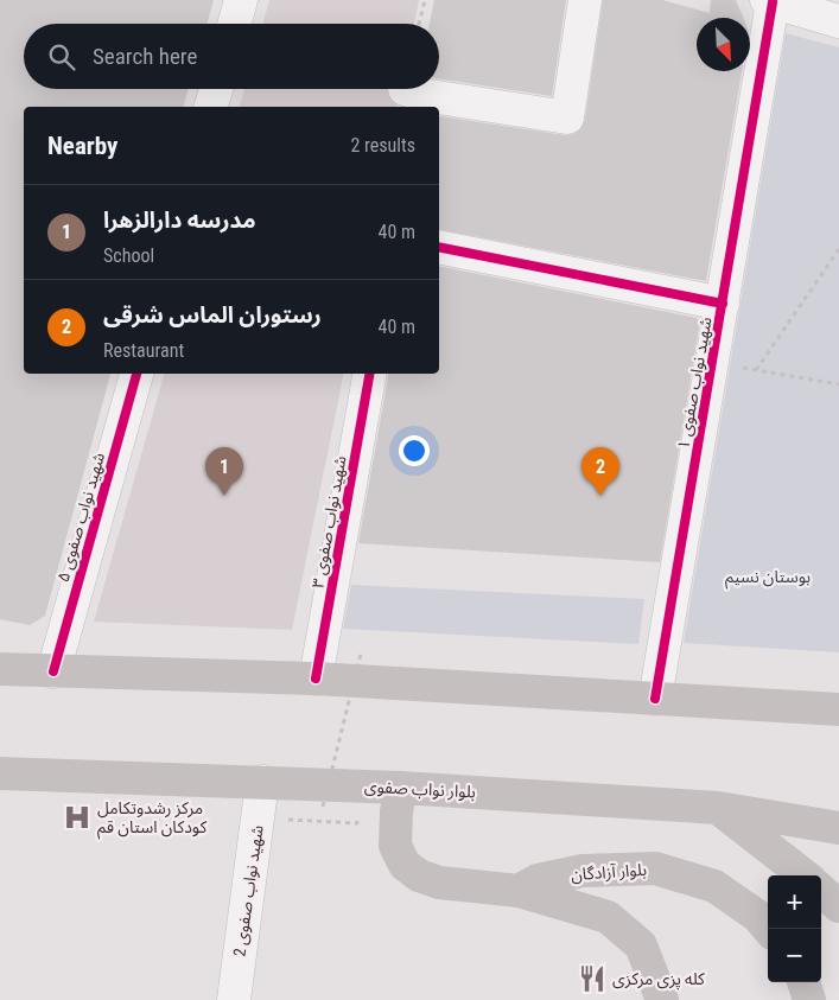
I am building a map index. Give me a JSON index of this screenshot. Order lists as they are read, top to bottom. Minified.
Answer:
{"streets":{"main road":["بلوار نواب صفوی","بلوار آزادگان"],"street":["شهید نواب صفوی ۱","شهید نواب صفوی ۵","شهید نواب صفوی ۳","شهید نواب صفوی 2"]},"crossings":[["بلوار نواب صفوی","شهید نواب صفوی 2"]],"parks":["بوستان نسیم"],"places":{"hospital":["مرکز رشدوتکامل کودکان استان قم"],"restaurant":["کله پزی مرکزی"]},"north":"bottom right","page":{"search":"Search here","heading":["Nearby","2 results"],"list":[{"mark":"1","name":"مدرسه دارالزهرا","note":"School","value":"40 m"},{"mark":"2","name":"رستوران الماس شرقی","note":"Restaurant","value":"40 m"}],"pins":["1","2"],"map_buttons":["+","−"]}}
